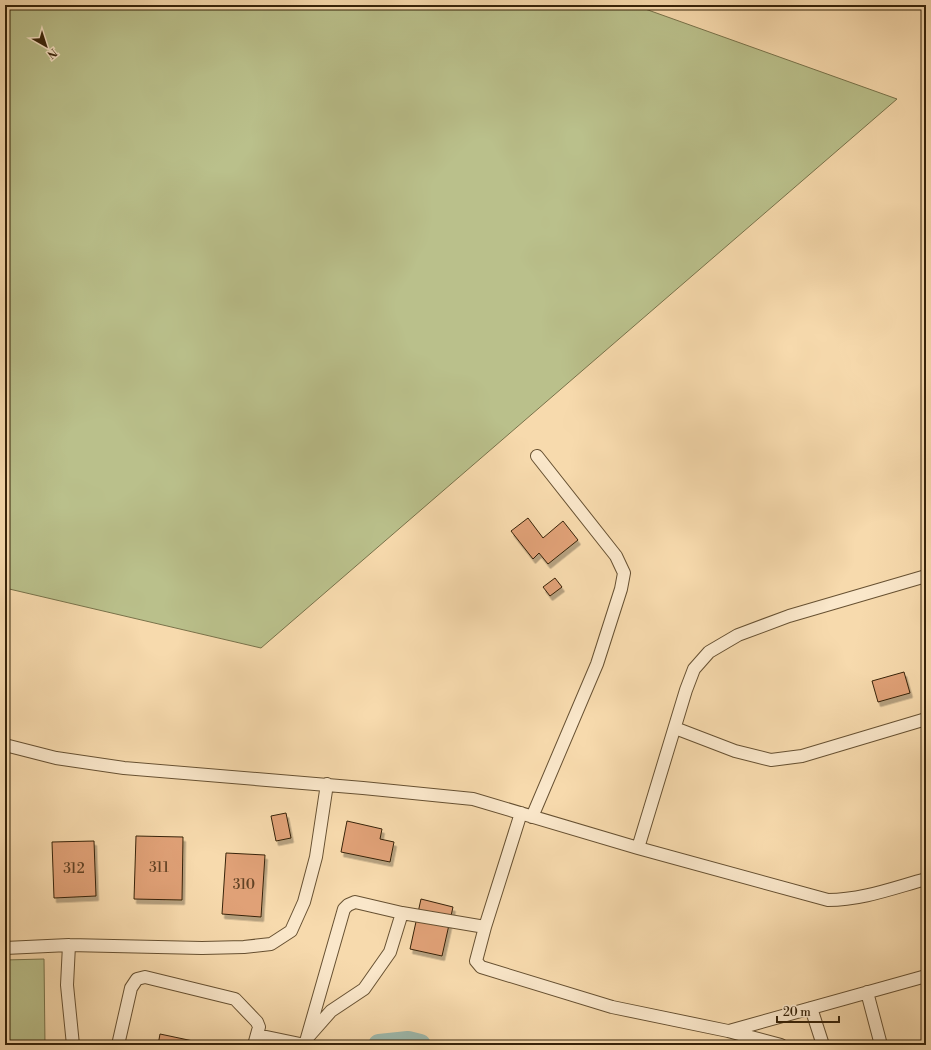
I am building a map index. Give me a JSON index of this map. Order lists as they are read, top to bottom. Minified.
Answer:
{"house_numbers":["311","312","310"],"scale_bar":"20 m","north":"bottom right"}
